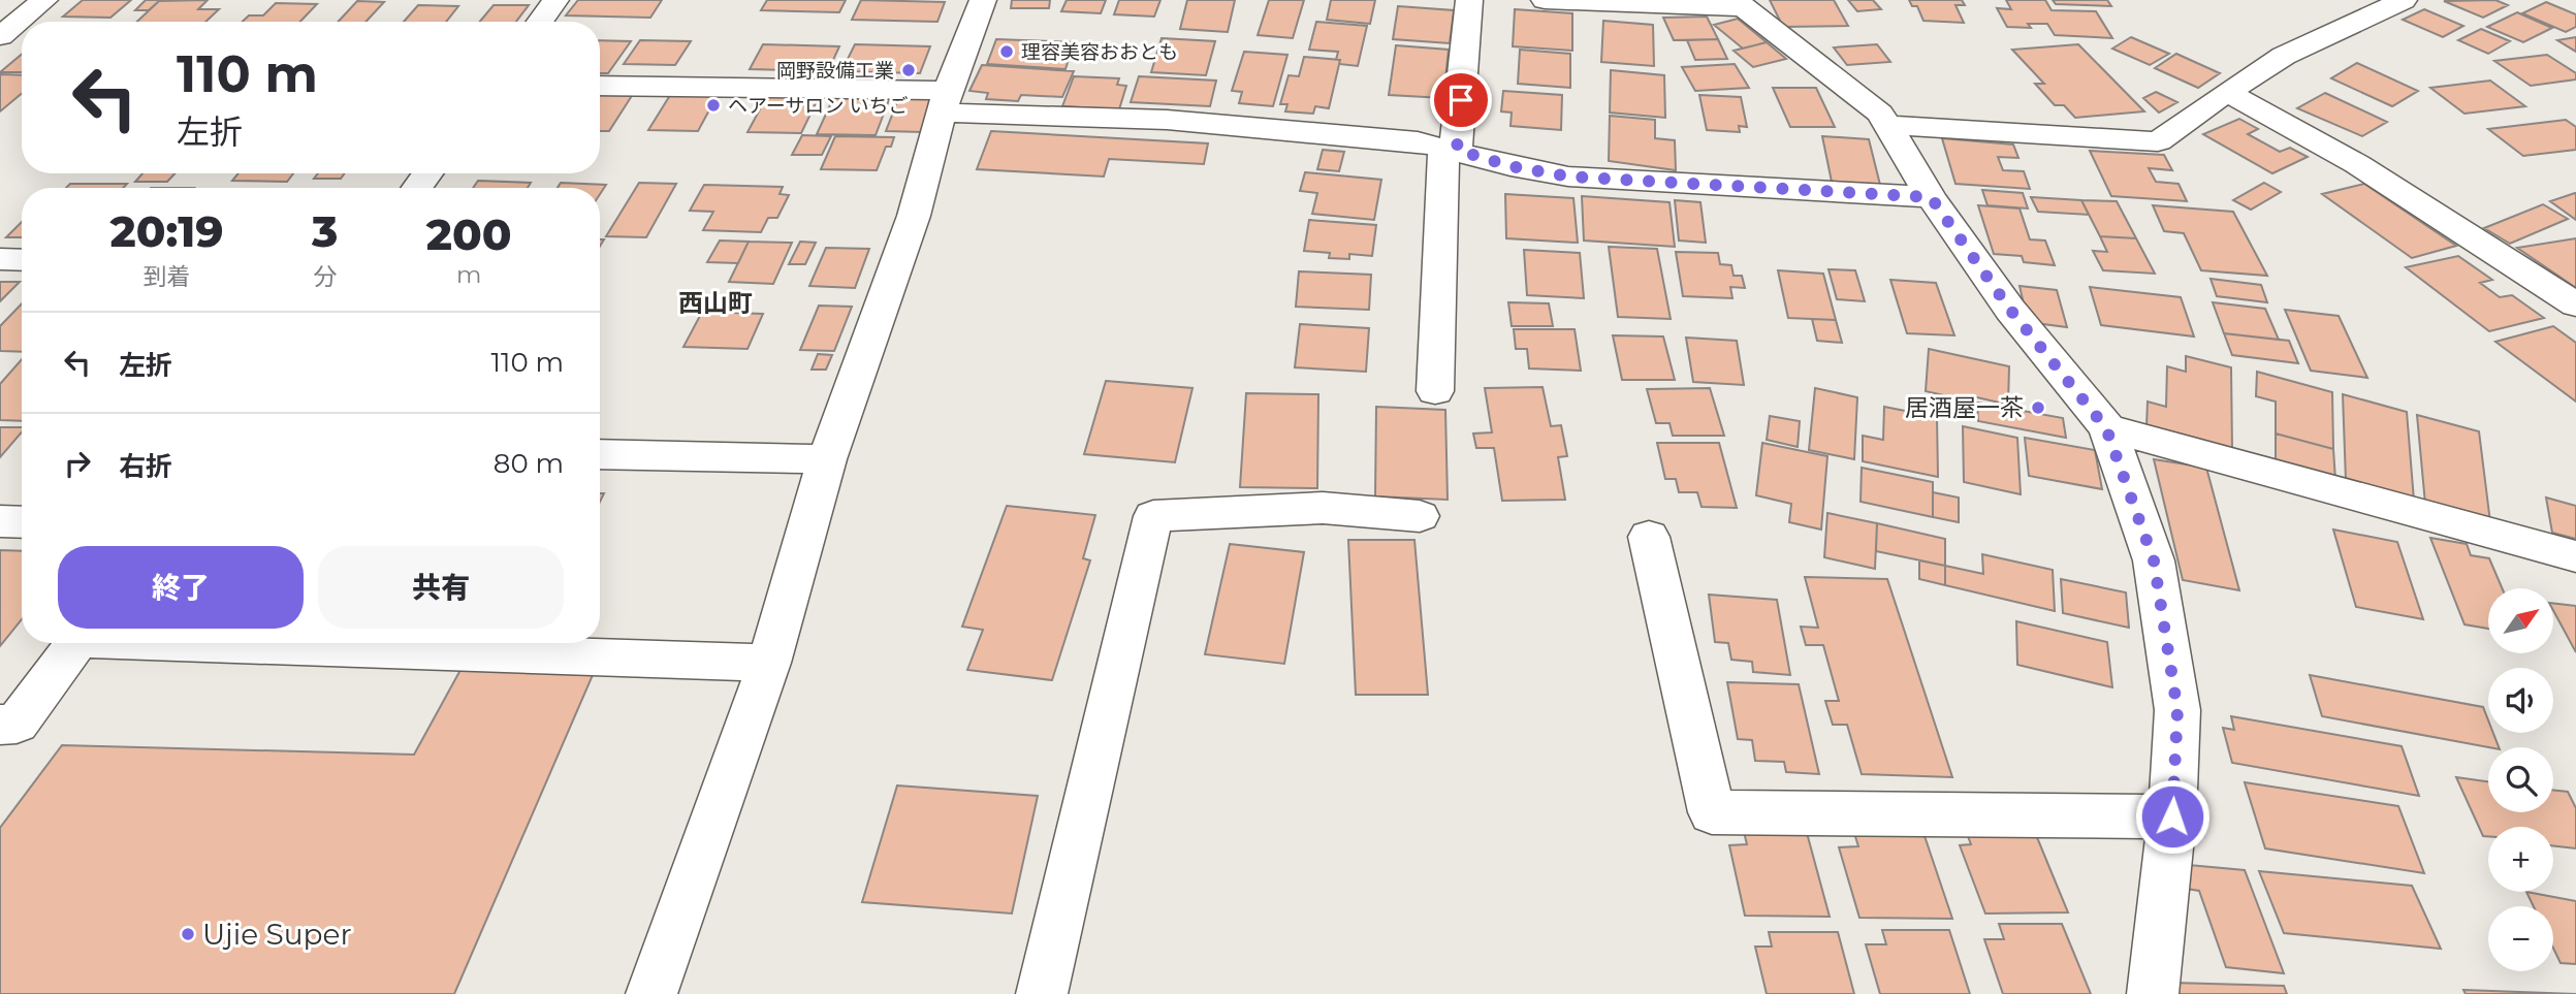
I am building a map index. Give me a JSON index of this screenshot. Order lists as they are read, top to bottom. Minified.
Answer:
{"districts":["西山町"],"places":["理容美容おおとも","岡野設備工業","ヘアーサロン いちご","居酒屋一茶","Ujie Super"],"north":"top right","page":{"turn":["110 m","左折"],"eta":["20:19","到着","3","分","200","m"],"list":[{"name":"左折","value":"110 m"},{"name":"右折","value":"80 m"}],"buttons":["終了","共有"],"map_buttons":["+","−"]}}
